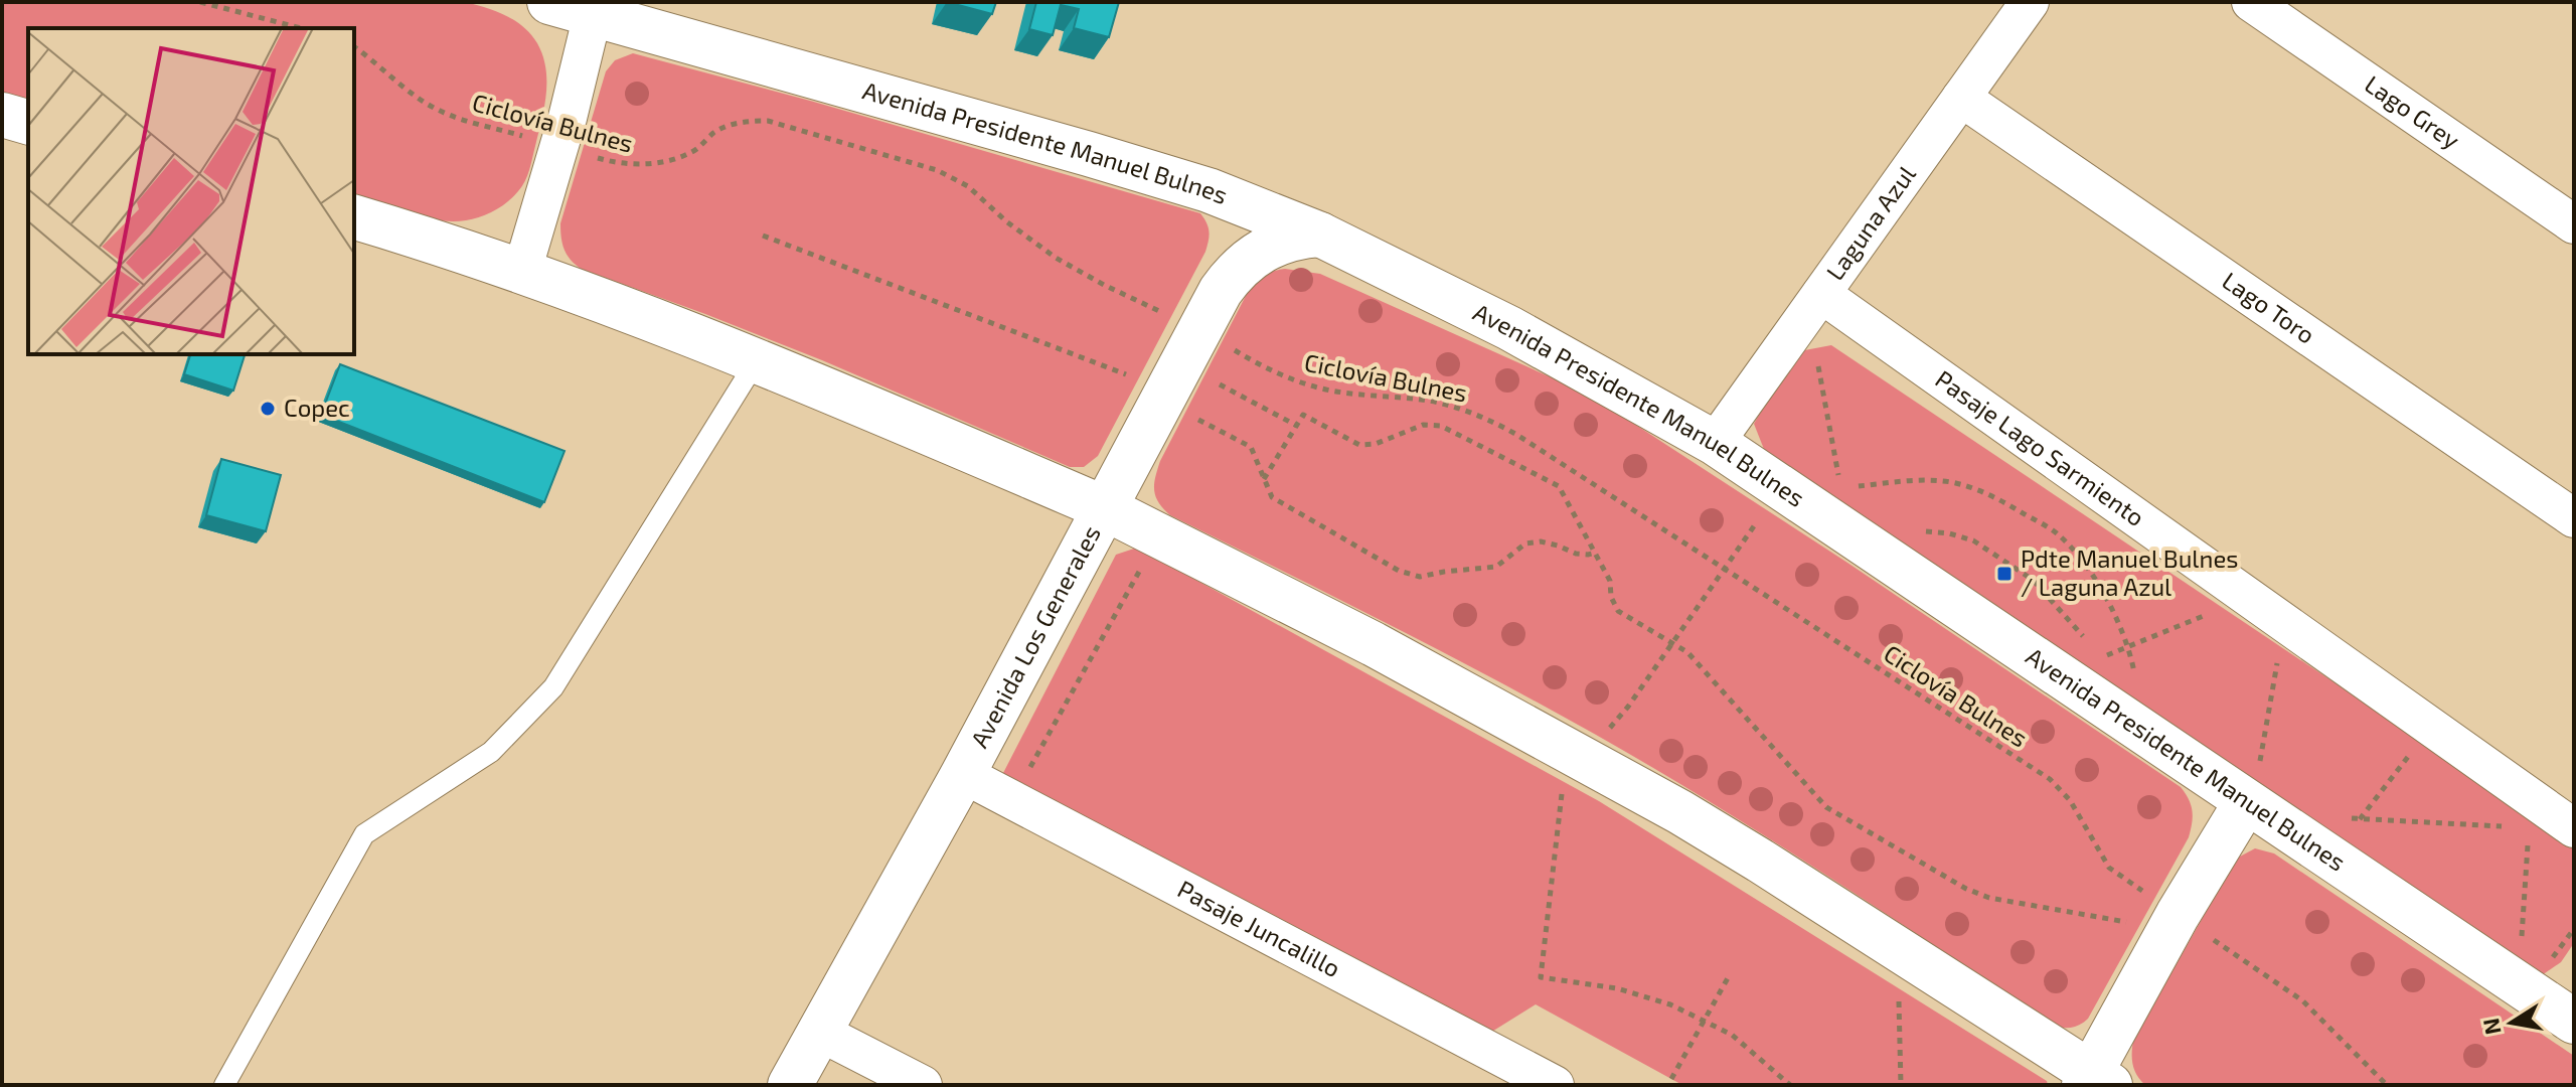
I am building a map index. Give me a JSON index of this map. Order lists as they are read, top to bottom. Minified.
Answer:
{"streets":{"main road":["Avenida Presidente Manuel Bulnes","Avenida Los Generales"],"street":["Lago Grey","Laguna Azul","Lago Toro","Pasaje Lago Sarmiento","Pasaje Juncalillo"],"path":["Ciclovía Bulnes"]},"crossings":[["Ciclovía Bulnes","Avenida Los Generales"],["Avenida Presidente Manuel Bulnes","Laguna Azul"],["Avenida Presidente Manuel Bulnes","Avenida Los Generales"],["Laguna Azul","Lago Toro"],["Laguna Azul","Pasaje Lago Sarmiento"],["Avenida Los Generales","Pasaje Juncalillo"]],"places":{"other":["Copec"],"transit":["Pdte Manuel Bulnes / Laguna Azul"]},"north":"left"}
